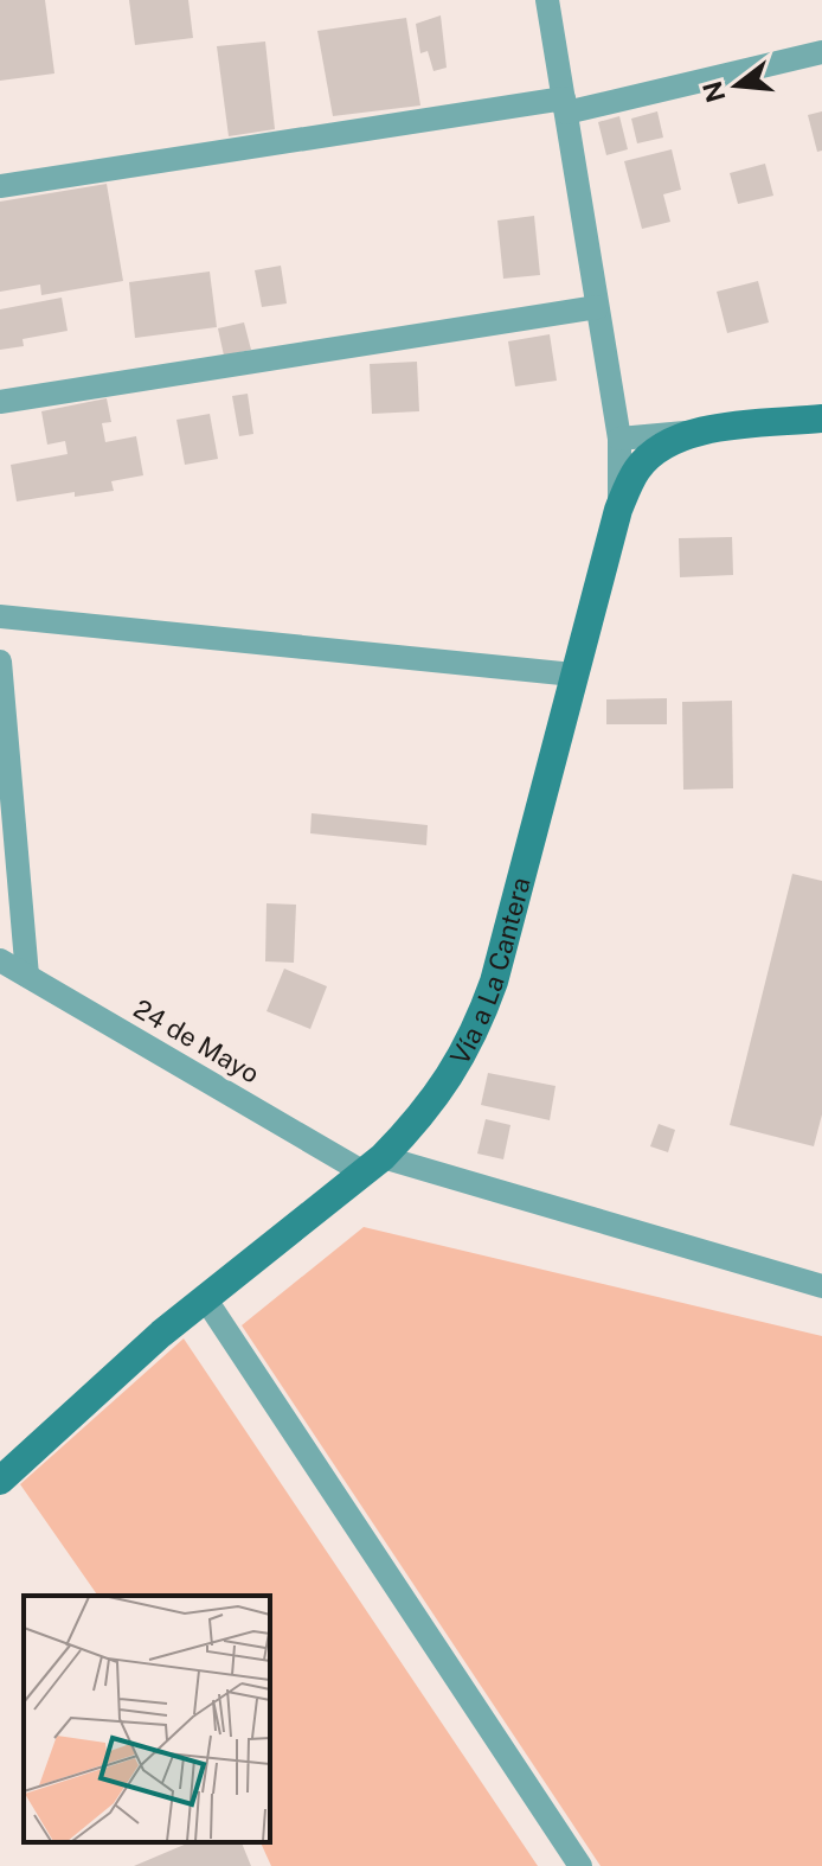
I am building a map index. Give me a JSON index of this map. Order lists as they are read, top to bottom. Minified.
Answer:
{"streets":{"main road":["Vía a La Cantera"],"street":["24 de Mayo"]},"crossings":[["Vía a La Cantera","24 de Mayo"]],"north":"left"}
